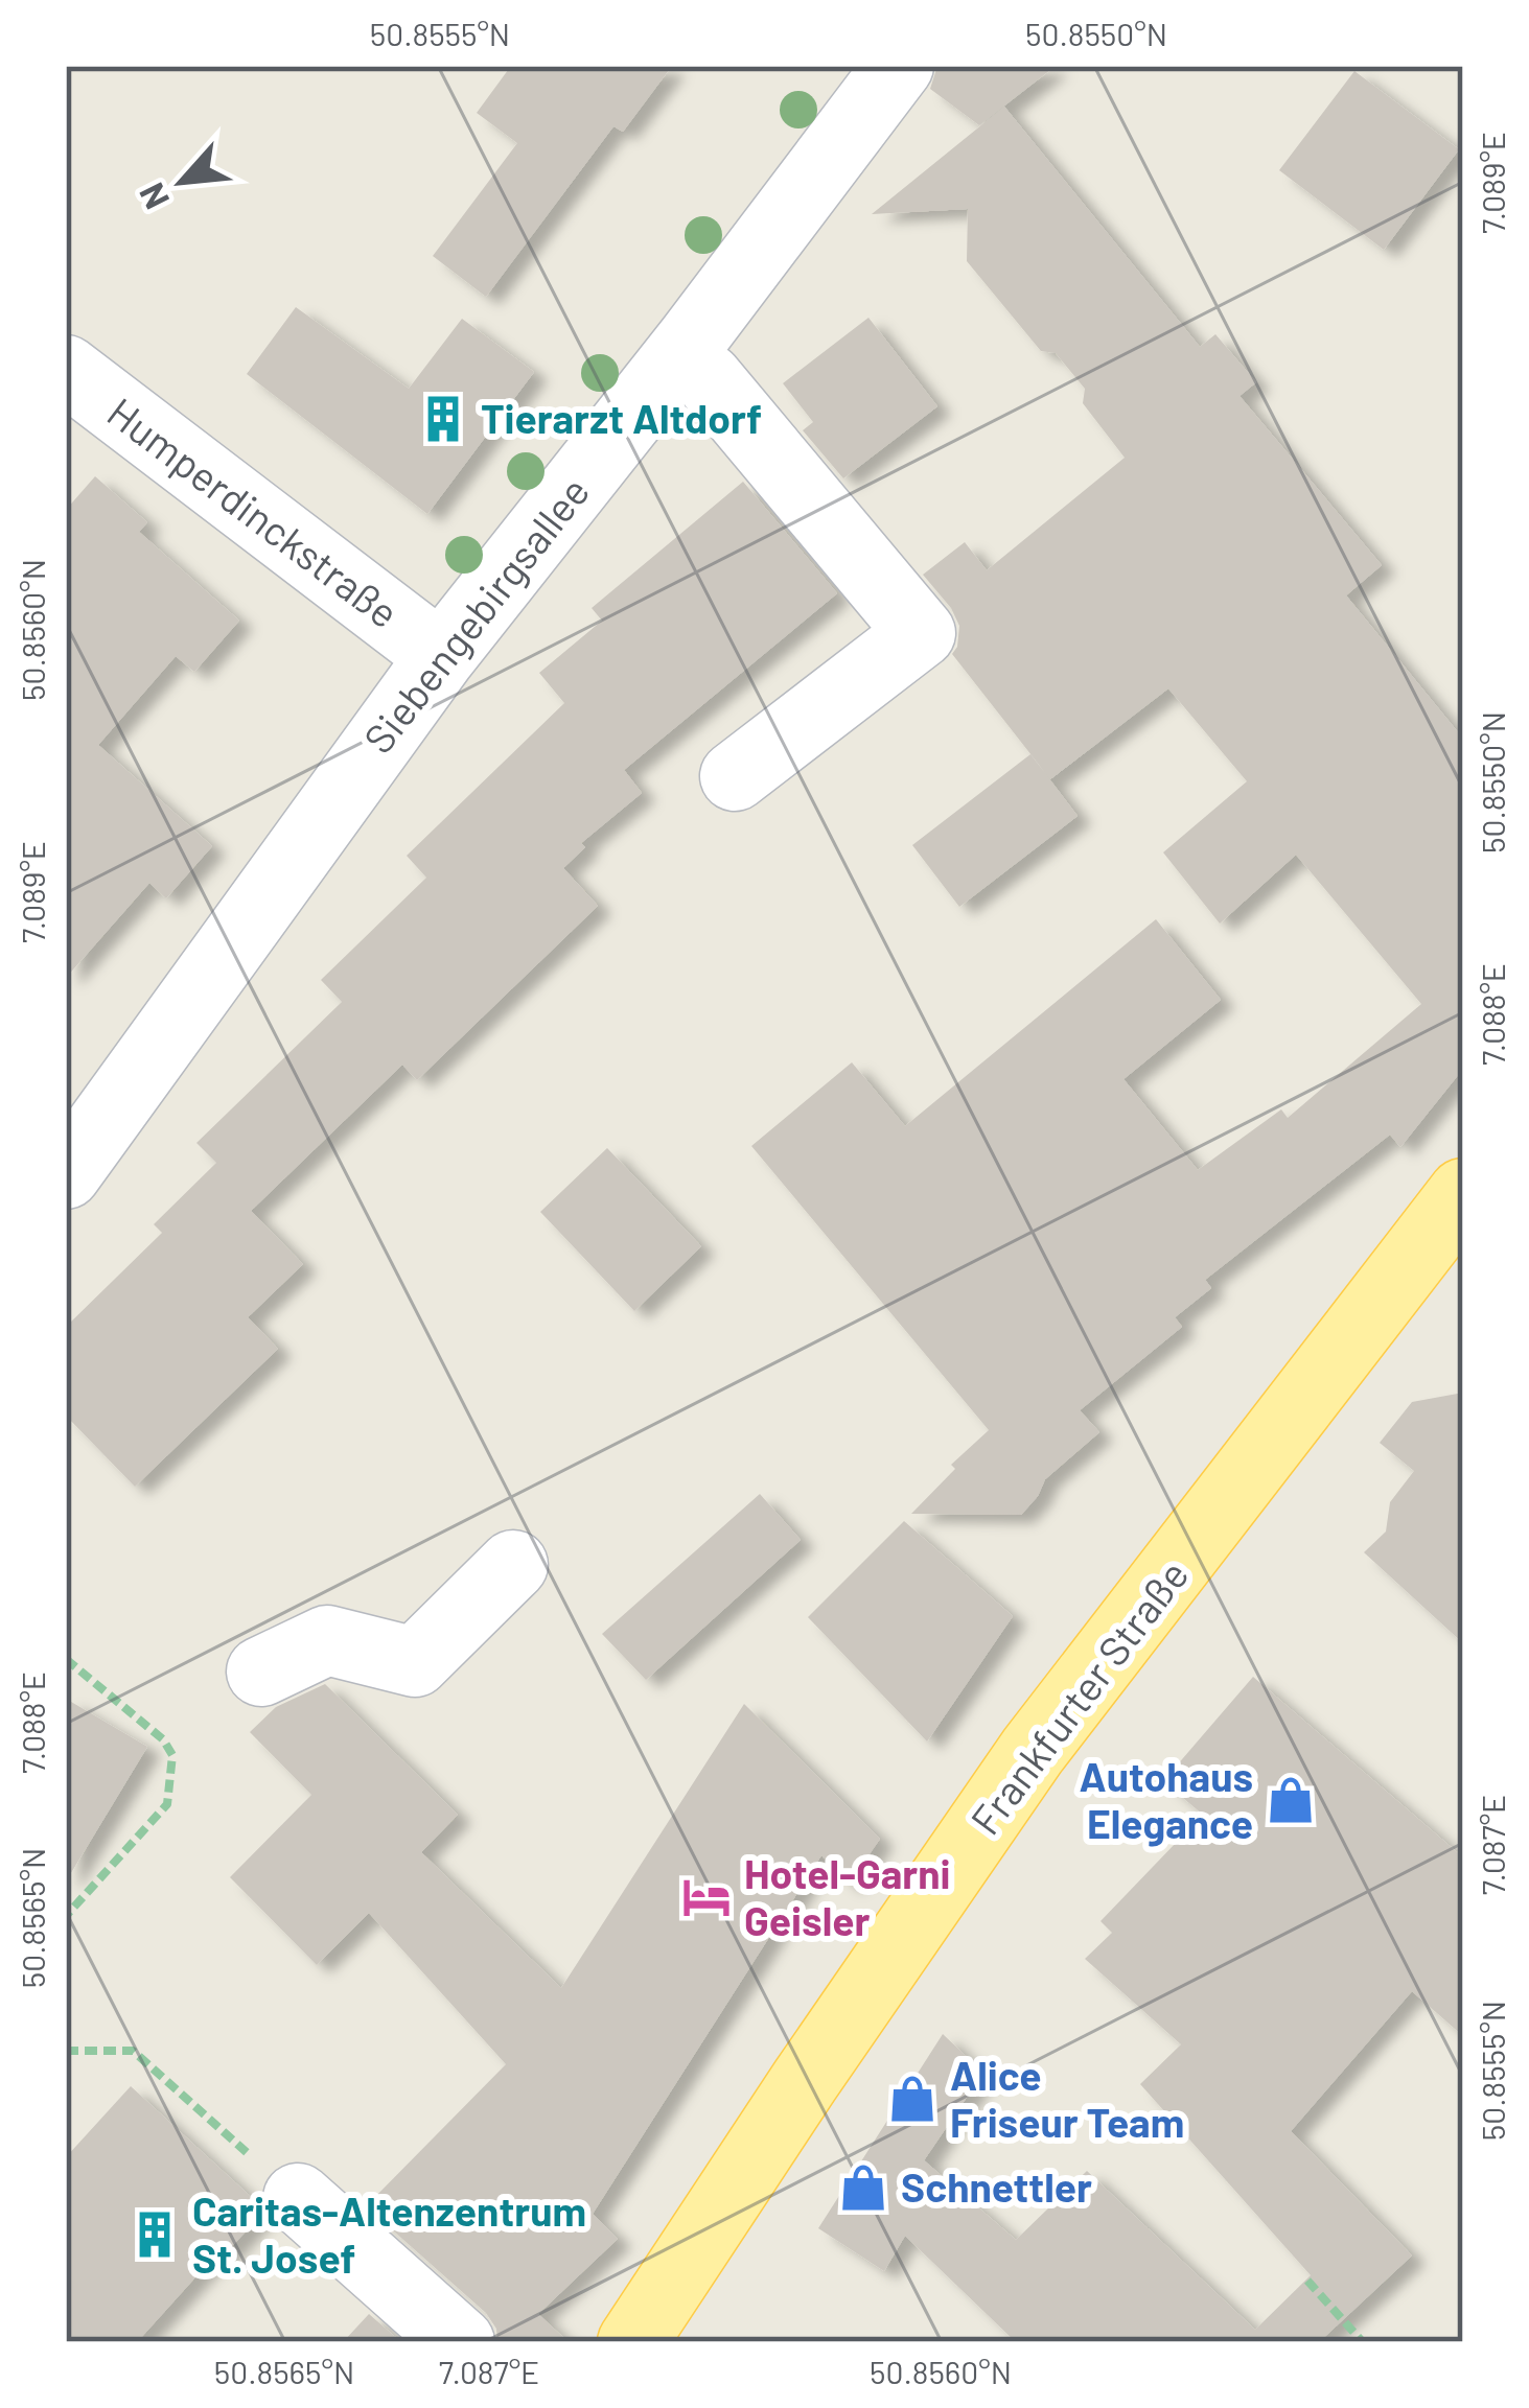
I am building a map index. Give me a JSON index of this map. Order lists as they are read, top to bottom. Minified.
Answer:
{"streets":{"main road":["Frankfurter Straße"],"street":["Humperdinckstraße","Siebengebirgsallee"]},"crossings":[["Humperdinckstraße","Siebengebirgsallee"]],"places":{"building":["Tierarzt Altdorf","Caritas-Altenzentrum St. Josef"],"shop":["Autohaus Elegance","Alice Friseur Team","Schnettler"],"hotel":["Hotel-Garni Geisler"]},"north":"bottom left","coordinates":["50.8555°N","50.8550°N","7.089°E","50.8560°N","7.088°E","7.087°E","50.8565°N"]}
